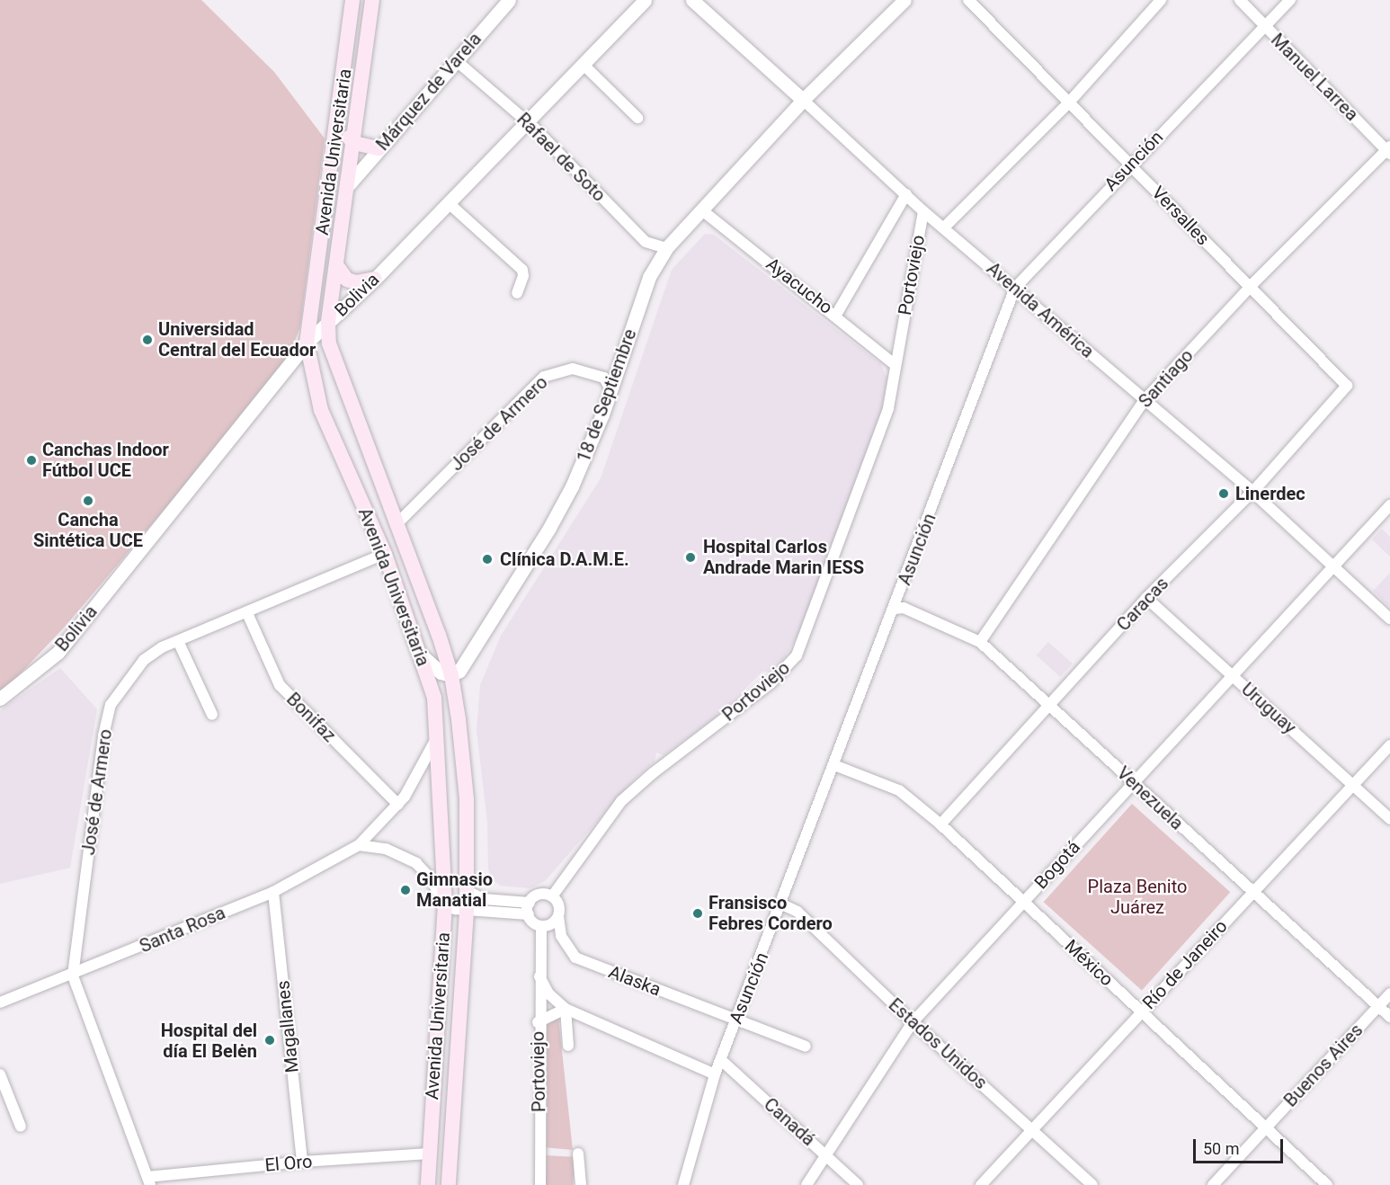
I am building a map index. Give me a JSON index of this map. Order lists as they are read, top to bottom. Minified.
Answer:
{"streets":{"main road":["Avenida Universitaria"],"street":["Manuel Larrea","Márquez de Varela","Rafael de Soto","Asunción","Versalles","Portoviejo","Ayacucho","Bolivia","Avenida América","Santiago","18 de Septiembre","José de Armero","Caracas","Uruguay","Bonifaz","Venezuela","Bogotá","Santa Rosa","México","Río de Janeiro","Alaska","Magallanes","Estados Unidos","Buenos Aires","Canadá","El Oro"]},"crossings":[["Manuel Larrea","Asunción"],["Manuel Larrea","Santiago"],["Márquez de Varela","Avenida Universitaria"],["Márquez de Varela","Rafael de Soto"],["Avenida Universitaria","Bolivia"],["Avenida Universitaria","18 de Septiembre"],["Avenida Universitaria","José de Armero"],["Avenida Universitaria","Santa Rosa"],["Avenida Universitaria","El Oro"],["Rafael de Soto","Bolivia"],["Rafael de Soto","18 de Septiembre"],["Asunción","Versalles"],["Asunción","Avenida América"],["Asunción","Venezuela"],["Asunción","México"],["Asunción","Alaska"],["Asunción","Estados Unidos"],["Asunción","Canadá"],["Versalles","Portoviejo"],["Versalles","Santiago"],["Versalles","Caracas"],["Portoviejo","Ayacucho"],["Portoviejo","Avenida América"],["Portoviejo","Alaska"],["Ayacucho","18 de Septiembre"],["Avenida América","Santiago"],["Avenida América","18 de Septiembre"],["Avenida América","Caracas"],["Avenida América","Bogotá"],["Santiago","Venezuela"],["18 de Septiembre","José de Armero"],["José de Armero","Bonifaz"],["José de Armero","Santa Rosa"],["José de Armero","El Oro"],["Caracas","Uruguay"],["Caracas","Venezuela"],["Caracas","México"],["Uruguay","Bogotá"],["Uruguay","Río de Janeiro"],["Bonifaz","Santa Rosa"],["Venezuela","Bogotá"],["Venezuela","Río de Janeiro"],["Venezuela","Buenos Aires"],["Bogotá","México"],["Bogotá","Estados Unidos"],["Bogotá","Canadá"],["Santa Rosa","Magallanes"],["México","Río de Janeiro"],["México","Buenos Aires"],["Río de Janeiro","Estados Unidos"],["Magallanes","El Oro"]],"parks":["Plaza Benito Juárez"],"places":["Universidad Central del Ecuador","Canchas Indoor Fútbol UCE","Linerdec","Cancha Sintética UCE","Hospital Carlos Andrade Marin IESS","Clínica D.A.M.E.","Gimnasio Manatial","Fransisco Febres Cordero","Hospital del día El Belėn"],"scale_bar":"50 m"}
